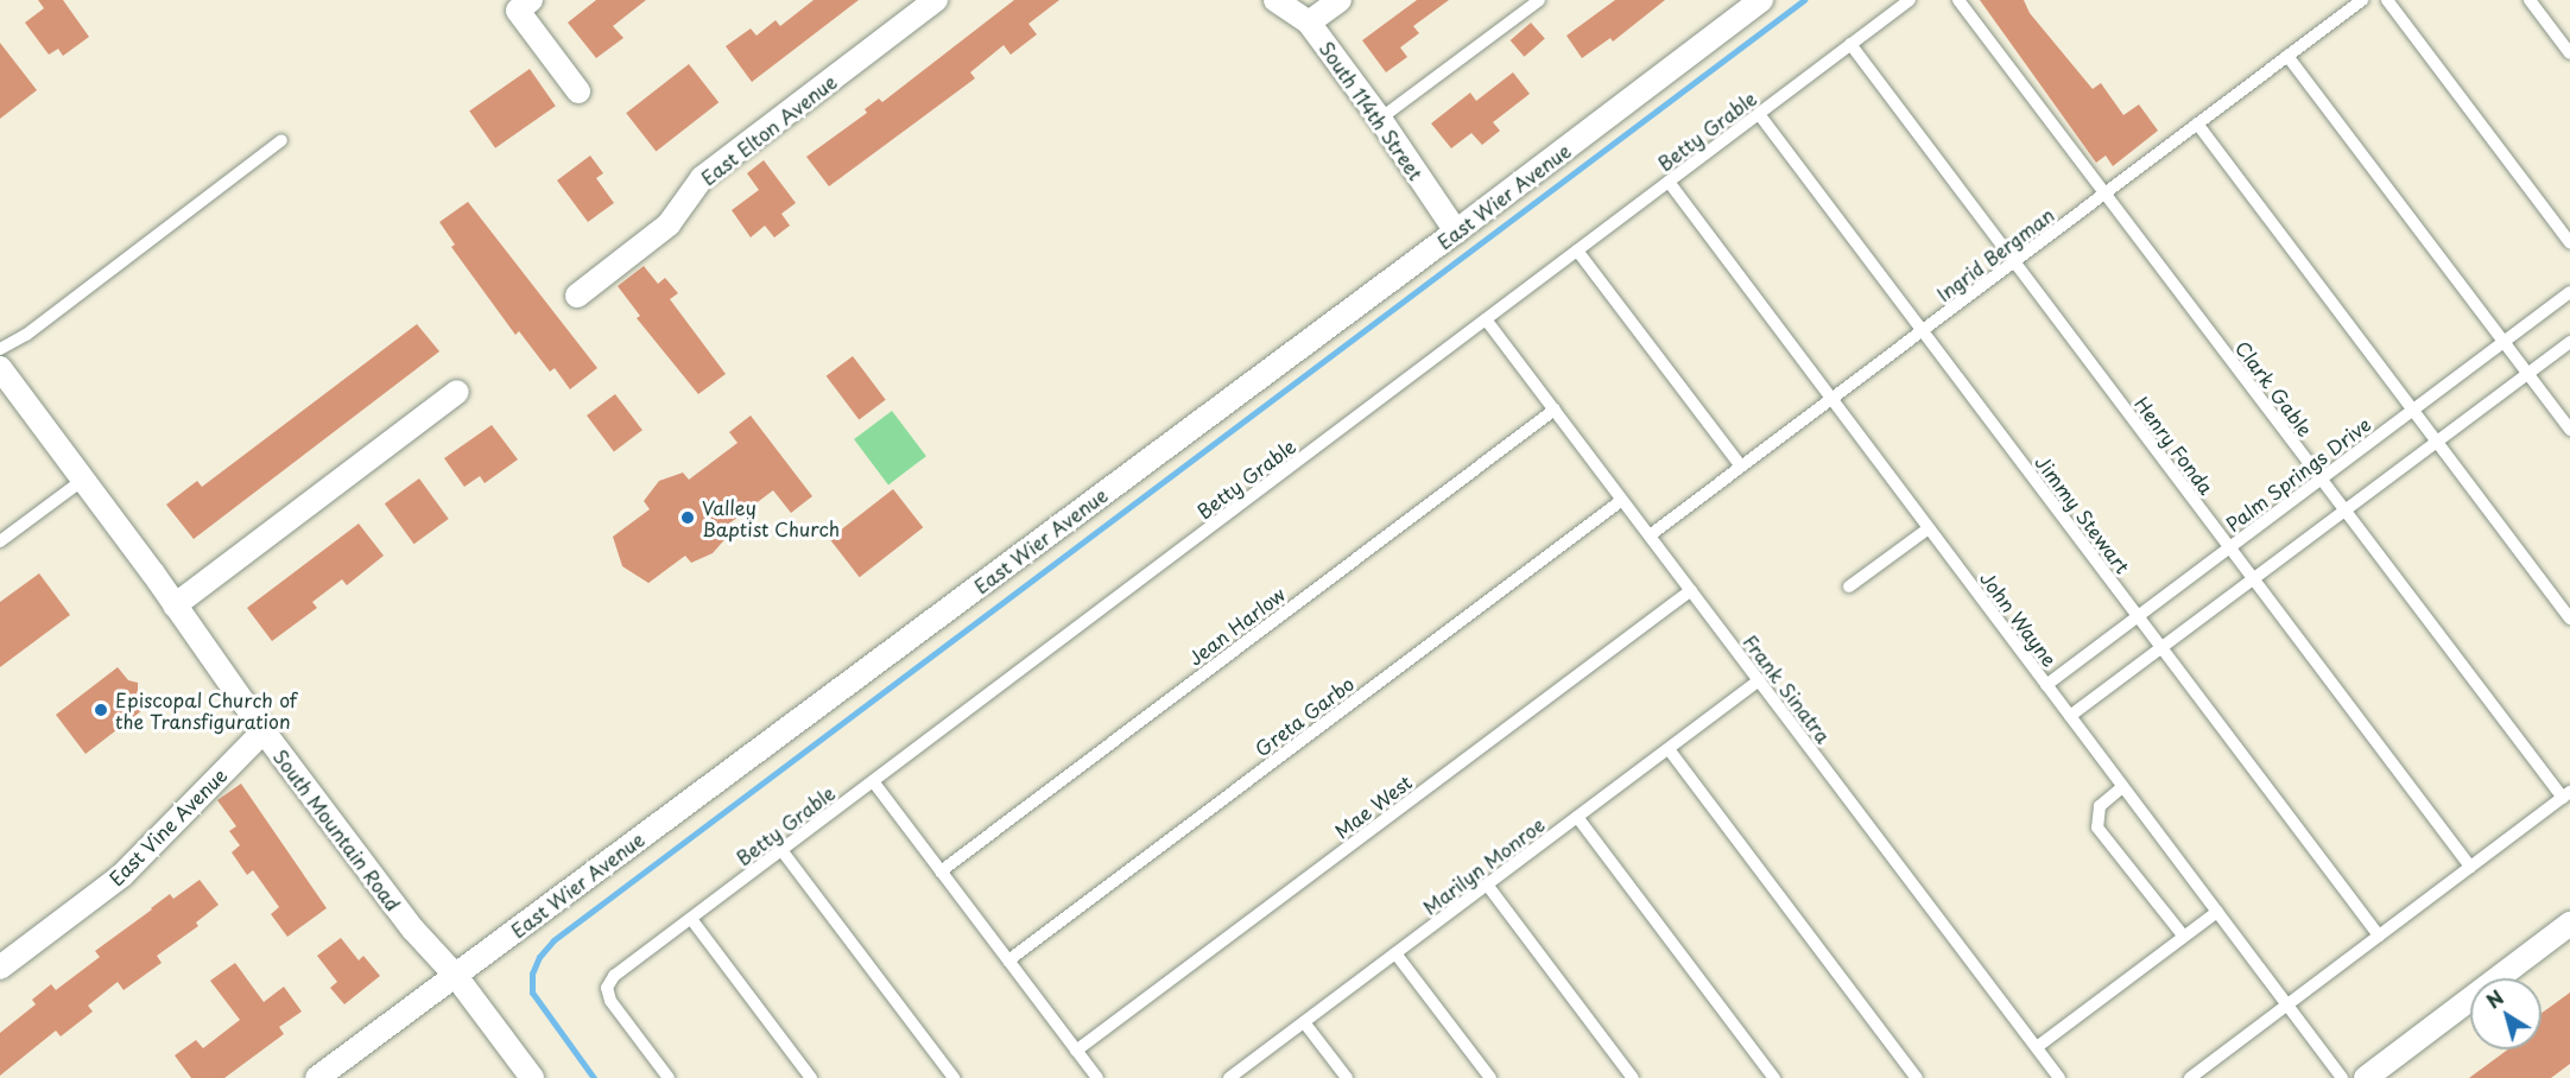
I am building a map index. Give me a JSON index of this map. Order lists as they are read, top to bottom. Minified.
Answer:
{"streets":{"street":["South 114th Street","East Elton Avenue","East Wier Avenue","East Vine Avenue","South Mountain Road"],"lane":["Betty Grable","Ingrid Bergman","Clark Gable","Henry Fonda","Palm Springs Drive","Jimmy Stewart","John Wayne","Jean Harlow","Frank Sinatra","Greta Garbo","Mae West","Marilyn Monroe"]},"crossings":[["South 114th Street","East Wier Avenue"],["Betty Grable","Henry Fonda"],["Betty Grable","Jimmy Stewart"],["Betty Grable","John Wayne"],["Betty Grable","Frank Sinatra"],["East Wier Avenue","South Mountain Road"],["Ingrid Bergman","Clark Gable"],["Ingrid Bergman","Henry Fonda"],["Ingrid Bergman","Jimmy Stewart"],["Ingrid Bergman","John Wayne"],["Ingrid Bergman","Frank Sinatra"],["Clark Gable","Palm Springs Drive"],["Henry Fonda","Palm Springs Drive"],["Palm Springs Drive","Jimmy Stewart"],["Palm Springs Drive","John Wayne"],["Jean Harlow","Frank Sinatra"],["Frank Sinatra","Greta Garbo"],["Frank Sinatra","Mae West"],["Frank Sinatra","Marilyn Monroe"],["East Vine Avenue","South Mountain Road"]],"places":["Valley Baptist Church","Episcopal Church of the Transfiguration"],"north":"top left"}
